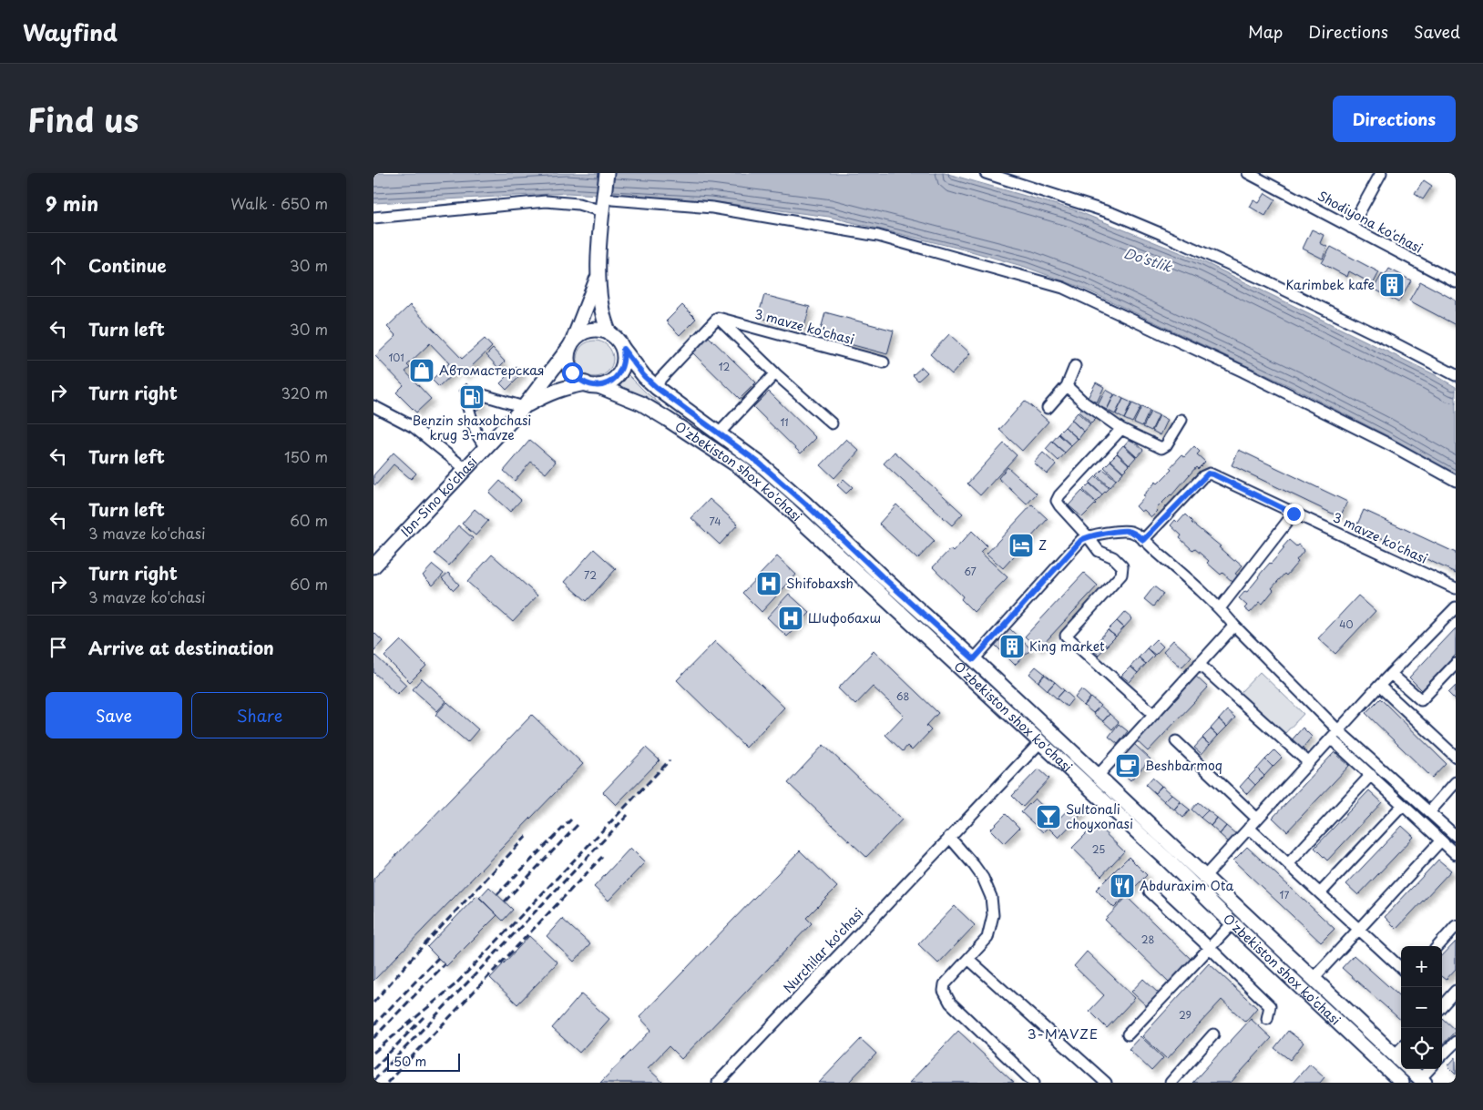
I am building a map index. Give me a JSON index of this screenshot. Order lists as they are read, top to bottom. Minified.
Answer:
{"streets":{"main road":["O'zbekiston shox ko'chasi","Ibn-Sino ko'chasi"],"street":["Shodiyona ko'chasi","3 mavze ko'chasi","Nurchilar ko'chasi"]},"crossings":[["O'zbekiston shox ko'chasi","Nurchilar ko'chasi"]],"districts":["3-MAVZE"],"water":["Do'stlik"],"places":{"building":["Karimbek kafe","King market"],"shop":["Автомастерская"],"fuel station":["Benzin shaxobchasi krug 3-mavze"],"hotel":["Z"],"hospital":["Shifobaxsh","Шифобахш"],"cafe":["Beshbarmoq"],"bar":["Sultonali choyxonasi"],"restaurant":["Abduraxim Ota"]},"house_numbers":["101","12","11","74","67","72","40","68","25","17","28","29"],"scale_bar":"50 m","page":{"header":"Wayfind","nav":["Map","Directions","Saved"],"title":"Find us","buttons":["Directions",["Save","Share"]],"heading":["9 min","Walk · 650 m"],"list":[["Continue","30 m"],["Turn left","30 m"],["Turn right","320 m"],["Turn left","150 m"],["Turn left","3 mavze ko'chasi","60 m"],["Turn right","3 mavze ko'chasi","60 m"],"Arrive at destination"],"map_buttons":["+","−"],"scale":"50 m"}}
